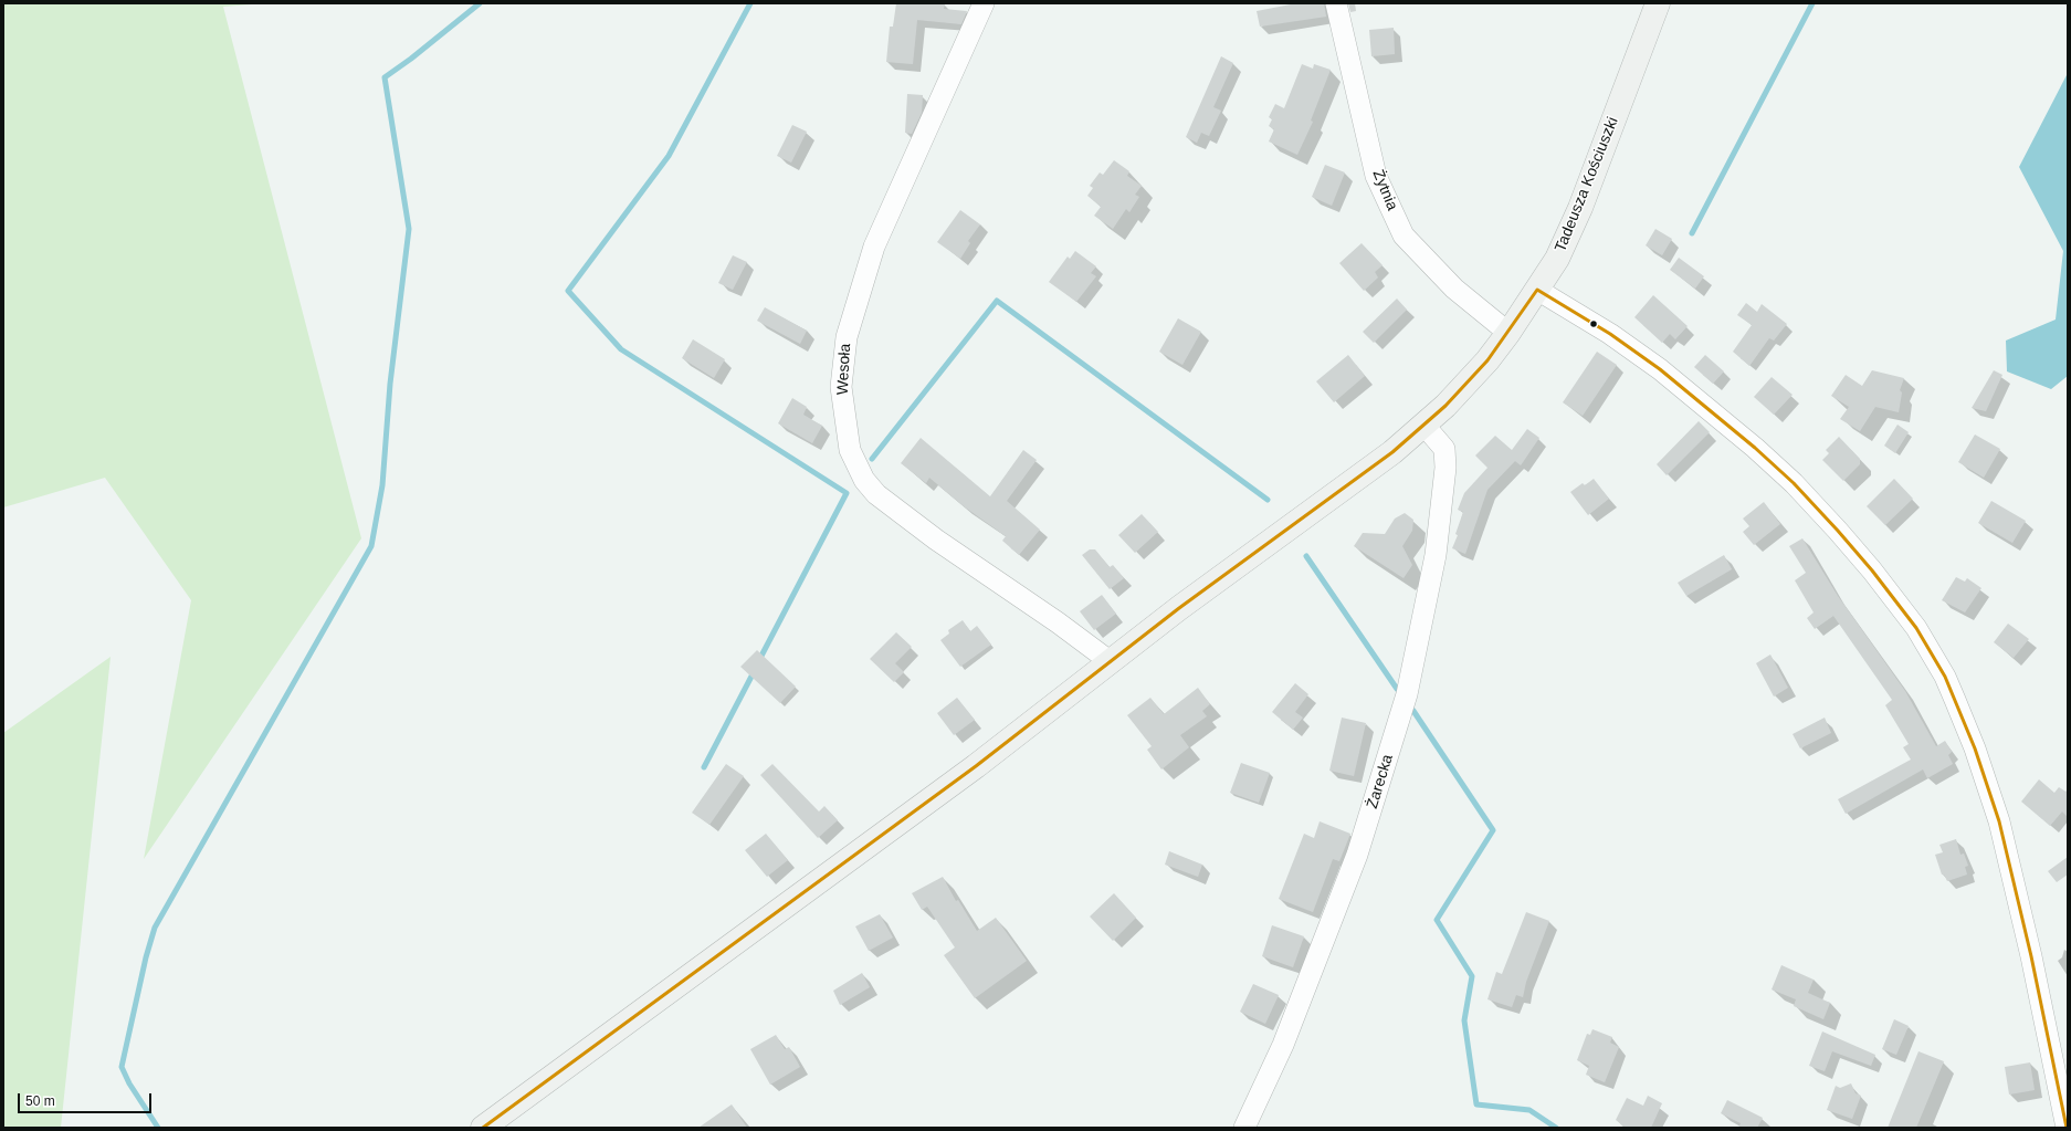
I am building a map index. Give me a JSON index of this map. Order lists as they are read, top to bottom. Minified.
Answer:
{"streets":{"main road":["Tadeusza Kościuszki"],"street":["Żytnia","Wesoła","Żarecka"]},"crossings":[["Tadeusza Kościuszki","Żytnia"],["Tadeusza Kościuszki","Wesoła"],["Tadeusza Kościuszki","Żarecka"]],"scale_bar":"50 m"}
